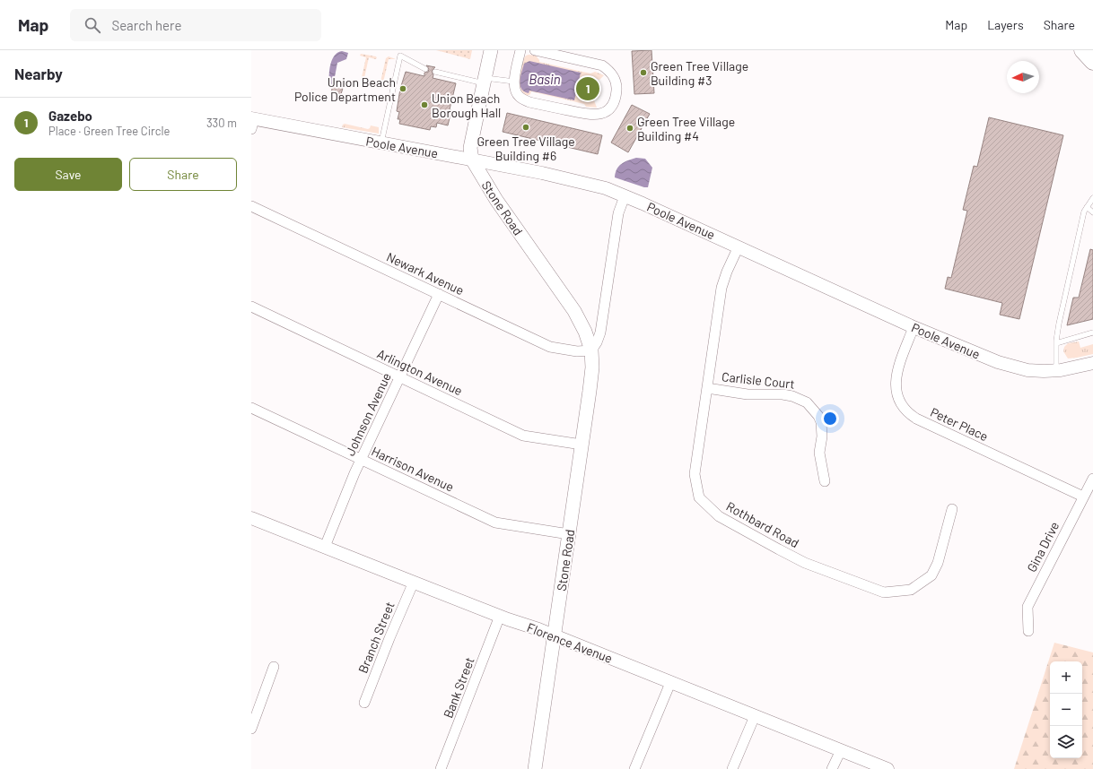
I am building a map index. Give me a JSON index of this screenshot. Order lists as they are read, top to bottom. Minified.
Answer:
{"streets":{"main road":["Stone Road"],"street":["Poole Avenue","Newark Avenue","Arlington Avenue","Carlisle Court","Johnson Avenue","Peter Place","Harrison Avenue","Rothbard Road","Gina Drive","Branch Street","Florence Avenue","Bank Street"]},"crossings":[["Poole Avenue","Stone Road"],["Poole Avenue","Peter Place"],["Poole Avenue","Rothbard Road"],["Stone Road","Newark Avenue"],["Stone Road","Arlington Avenue"],["Stone Road","Harrison Avenue"],["Stone Road","Florence Avenue"],["Newark Avenue","Johnson Avenue"],["Arlington Avenue","Johnson Avenue"],["Carlisle Court","Rothbard Road"],["Johnson Avenue","Harrison Avenue"],["Johnson Avenue","Florence Avenue"],["Peter Place","Gina Drive"],["Branch Street","Florence Avenue"],["Florence Avenue","Bank Street"]],"water":["Basin"],"places":["Green Tree Village Building #3","Union Beach Police Department","Union Beach Borough Hall","Green Tree Village Building #6","Green Tree Village Building #4"],"north":"left","page":{"header":"Map","search":"Search here","nav":["Map","Layers","Share"],"heading":"Nearby","pins":"1","list":[{"mark":"1","name":"Gazebo","note":"Place · Green Tree Circle","value":"330 m"}],"buttons":["Save","Share"],"map_buttons":["+","−"]}}
